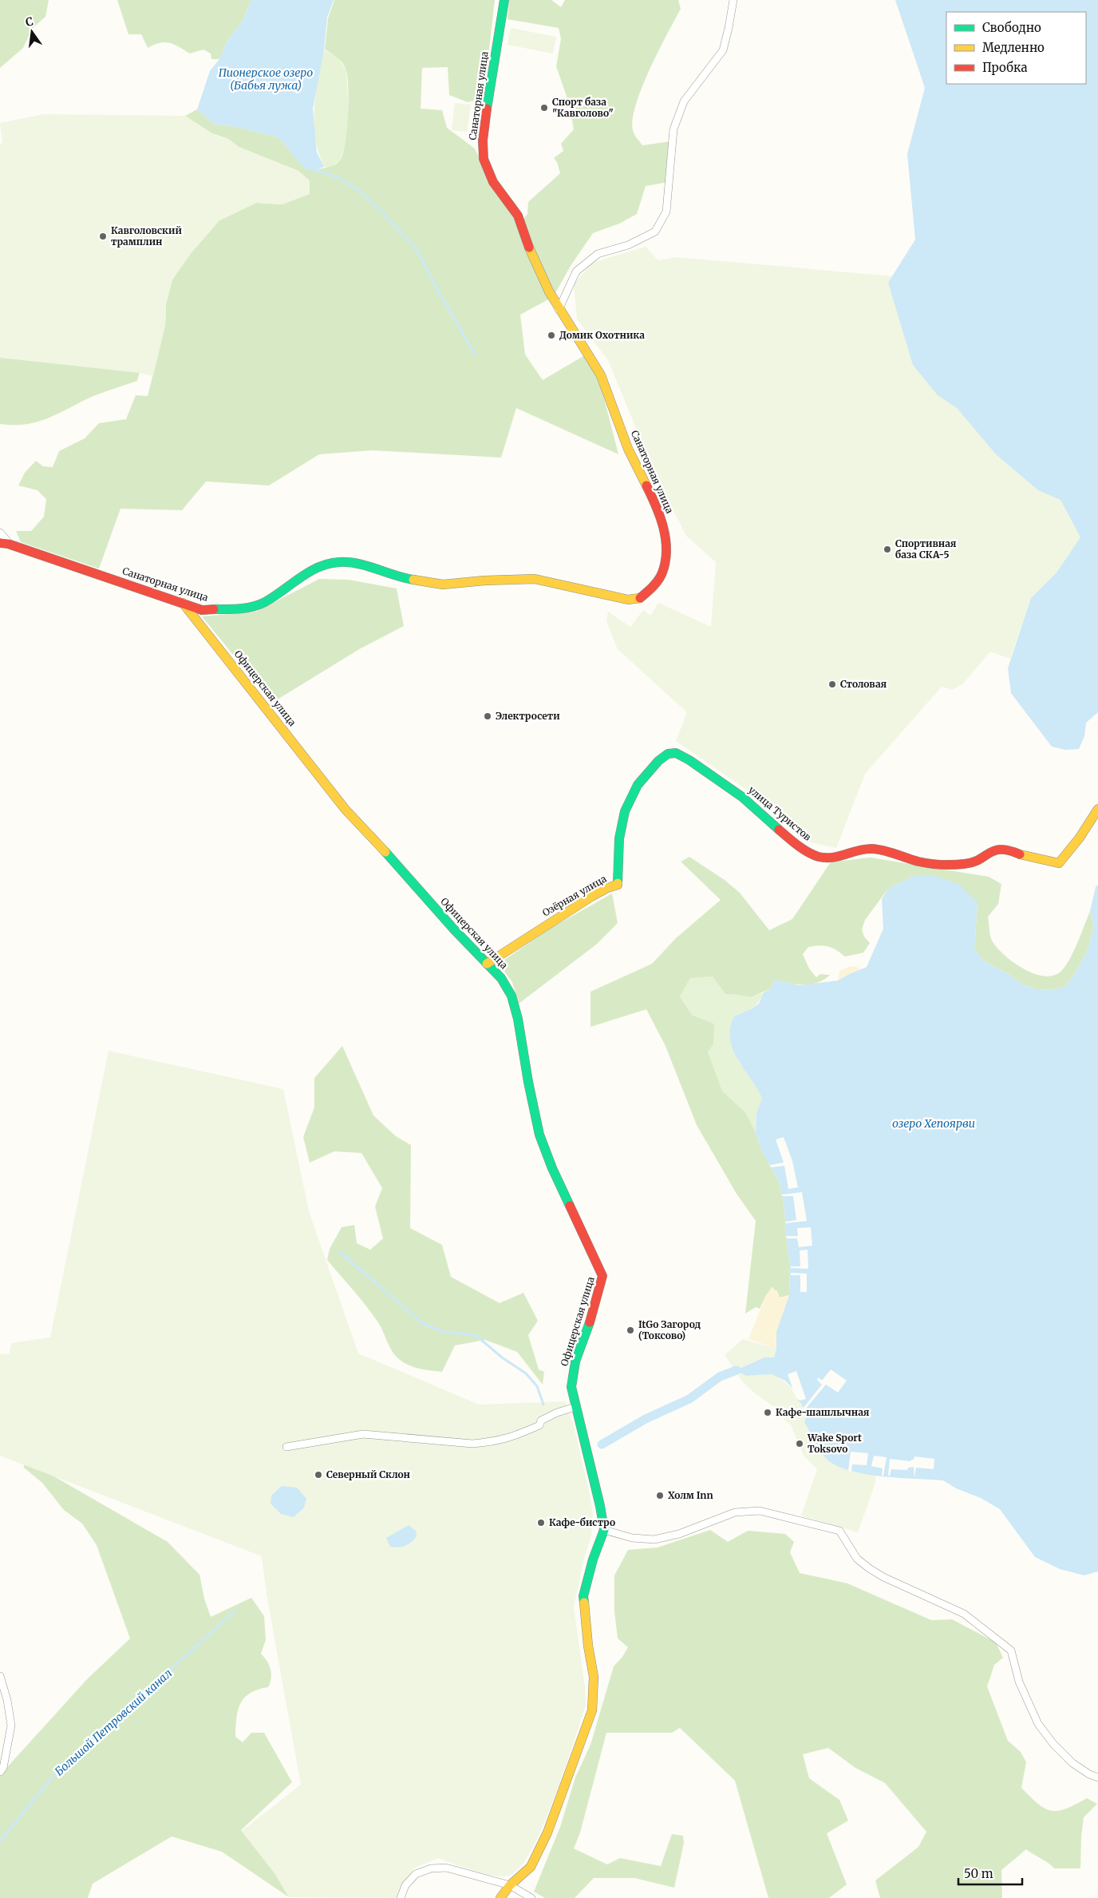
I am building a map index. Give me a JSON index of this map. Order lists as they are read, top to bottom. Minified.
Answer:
{"streets":{"street":["Санаторная улица","Офицерская улица","улица Туристов","Озёрная улица"]},"crossings":[["Санаторная улица","Офицерская улица"],["Офицерская улица","Озёрная улица"],["улица Туристов","Озёрная улица"]],"water":["Пионерское озеро (Бабья лужа)","озеро Хепоярви","Большой Петровский канал"],"places":["Спорт база \"Кавголово\"","Кавголовский трамплин","Домик Охотника","Спортивная база СКА-5","Столовая","Электросети","ItGo Загород (Токсово)","Кафе-шашлычная","Wake Sport Toksovo","Северный Склон","Холм Inn","Кафе-бистро"],"legend":["Свободно","Медленно","Пробка"],"scale_bar":"50 m","north":"top"}
